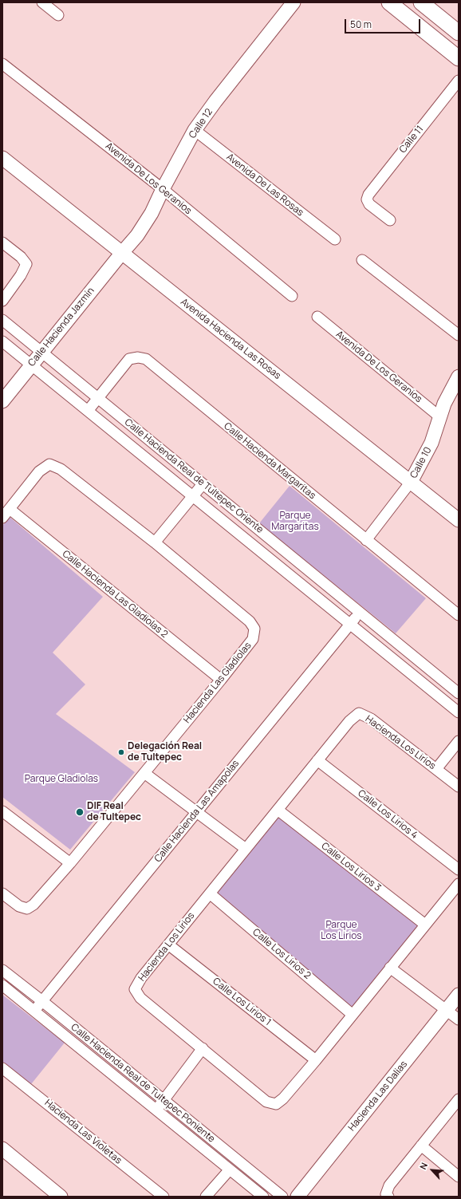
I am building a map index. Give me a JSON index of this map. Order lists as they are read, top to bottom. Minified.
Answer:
{"streets":{"street":["Calle 12","Calle 11","Avenida De Los Geranios","Avenida De Las Rosas","Calle Hacienda Jazmín","Avenida Hacienda Las Rosas","Calle Hacienda Margaritas","Calle 10","Calle Hacienda Real de Tultepec Oriente","Calle Hacienda Las Gladiolas 2","Hacienda Las Gladiolas","Hacienda Los Lirios","Calle Hacienda Las Amapolas","Calle Los Lirios 4","Calle Los Lirios 3","Calle Los Lirios 2","Calle Los Lirios 1","Calle Hacienda Real de Tultepec Poniente","Hacienda Las Dalias","Hacienda Las Violetas"]},"crossings":[["Calle 12","Avenida De Los Geranios"],["Calle 12","Avenida De Las Rosas"],["Calle 12","Calle Hacienda Jazmín"],["Calle 12","Avenida Hacienda Las Rosas"],["Avenida De Los Geranios","Calle 10"],["Calle Hacienda Jazmín","Avenida Hacienda Las Rosas"],["Calle Hacienda Jazmín","Calle Hacienda Real de Tultepec Oriente"],["Avenida Hacienda Las Rosas","Calle 10"],["Calle Hacienda Margaritas","Calle 10"],["Calle Hacienda Margaritas","Calle Hacienda Real de Tultepec Oriente"],["Calle Hacienda Real de Tultepec Oriente","Calle Hacienda Las Amapolas"],["Calle Hacienda Las Gladiolas 2","Hacienda Las Gladiolas"],["Hacienda Los Lirios","Calle Los Lirios 4"],["Hacienda Los Lirios","Calle Los Lirios 3"],["Hacienda Los Lirios","Calle Los Lirios 2"],["Hacienda Los Lirios","Calle Los Lirios 1"],["Calle Hacienda Las Amapolas","Calle Hacienda Real de Tultepec Poniente"]],"parks":["Parque Margaritas","Parque Gladiolas","Parque Los Lirios"],"places":["Delegación Real de Tultepec","DIF Real de Tultepec"],"scale_bar":"50 m","north":"top left"}
